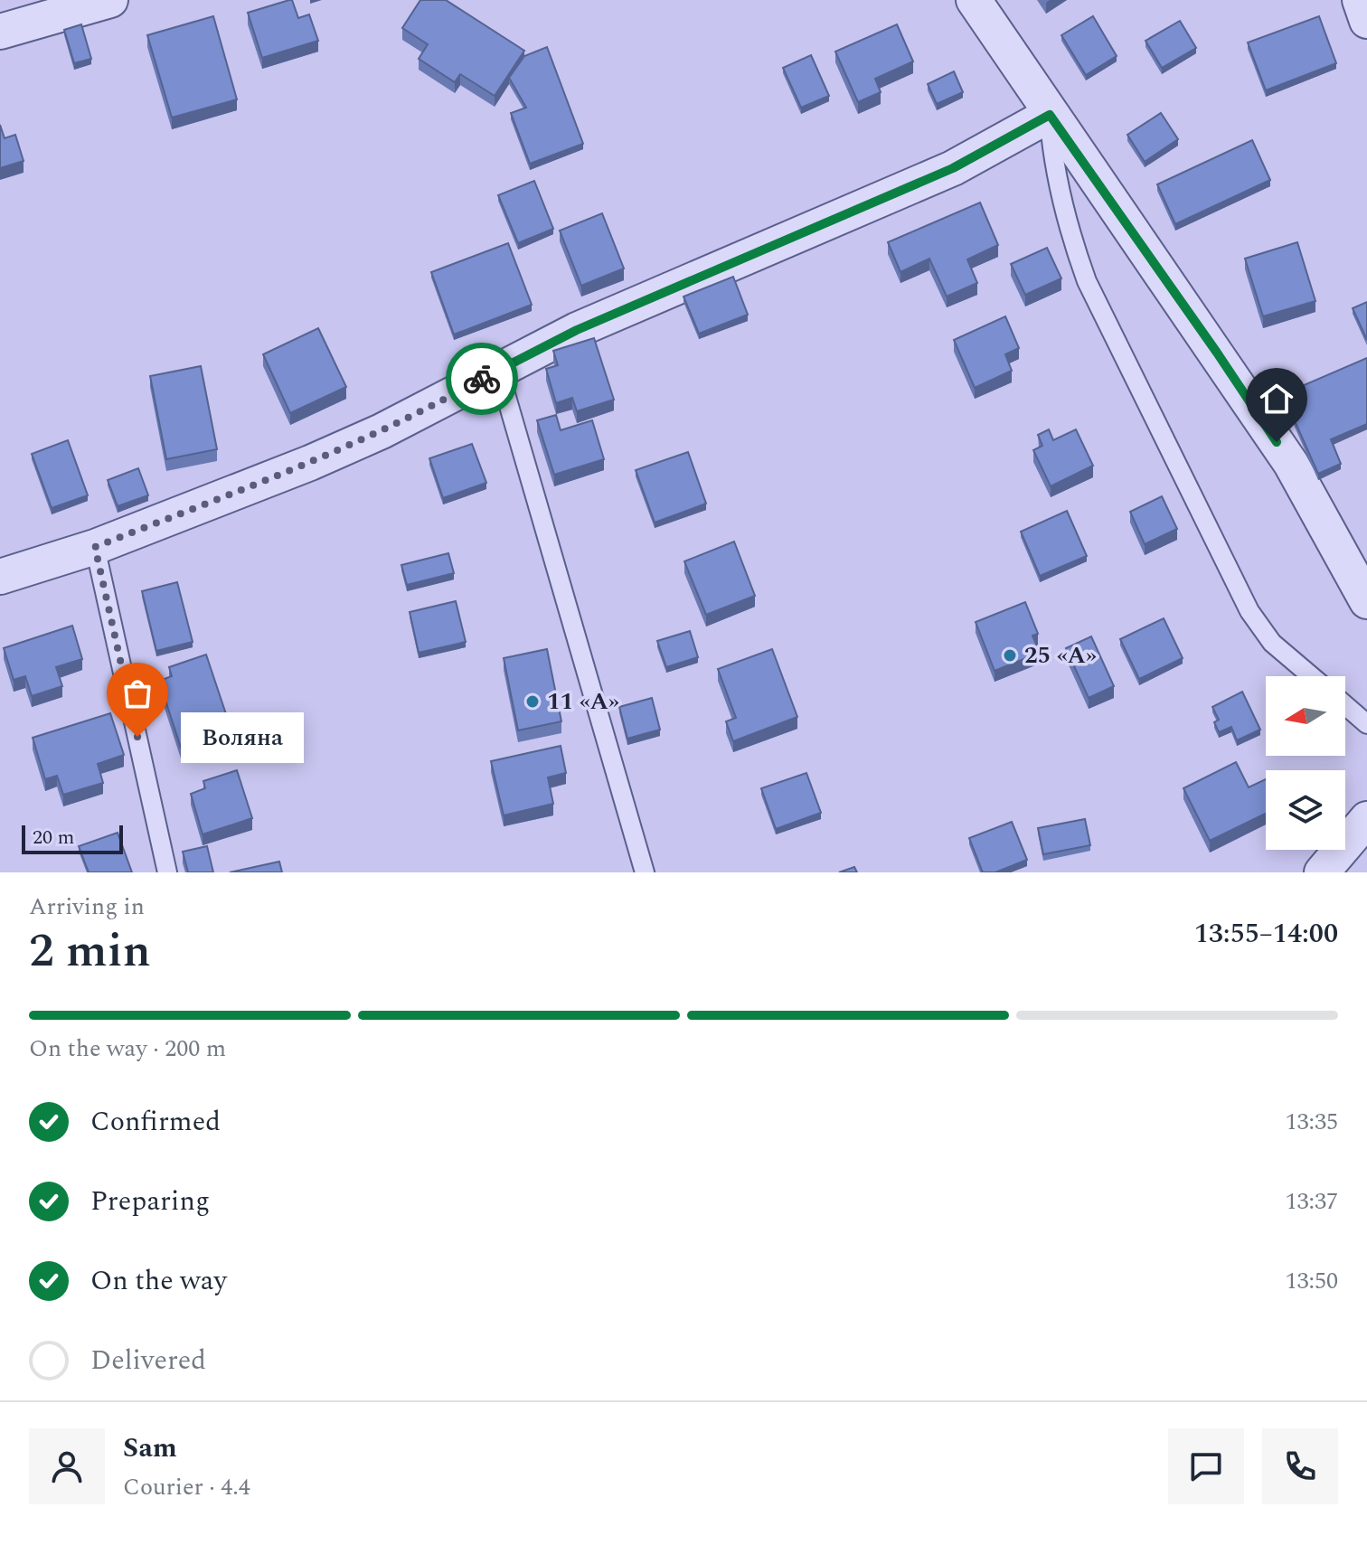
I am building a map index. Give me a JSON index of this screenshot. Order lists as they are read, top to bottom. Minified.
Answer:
{"places":["25 «А»","11 «А»","Воляна"],"scale_bar":"20 m","north":"left","page":{"bubble":"Воляна","scale":"20 m","heading":["2 min","Arriving in","13:55–14:00"],"panel":["Sam","Courier · 4.4"],"bar":"On the way · 200 m","list":[["Confirmed","13:35"],["Preparing","13:37"],["On the way","13:50"],"Delivered"]}}
